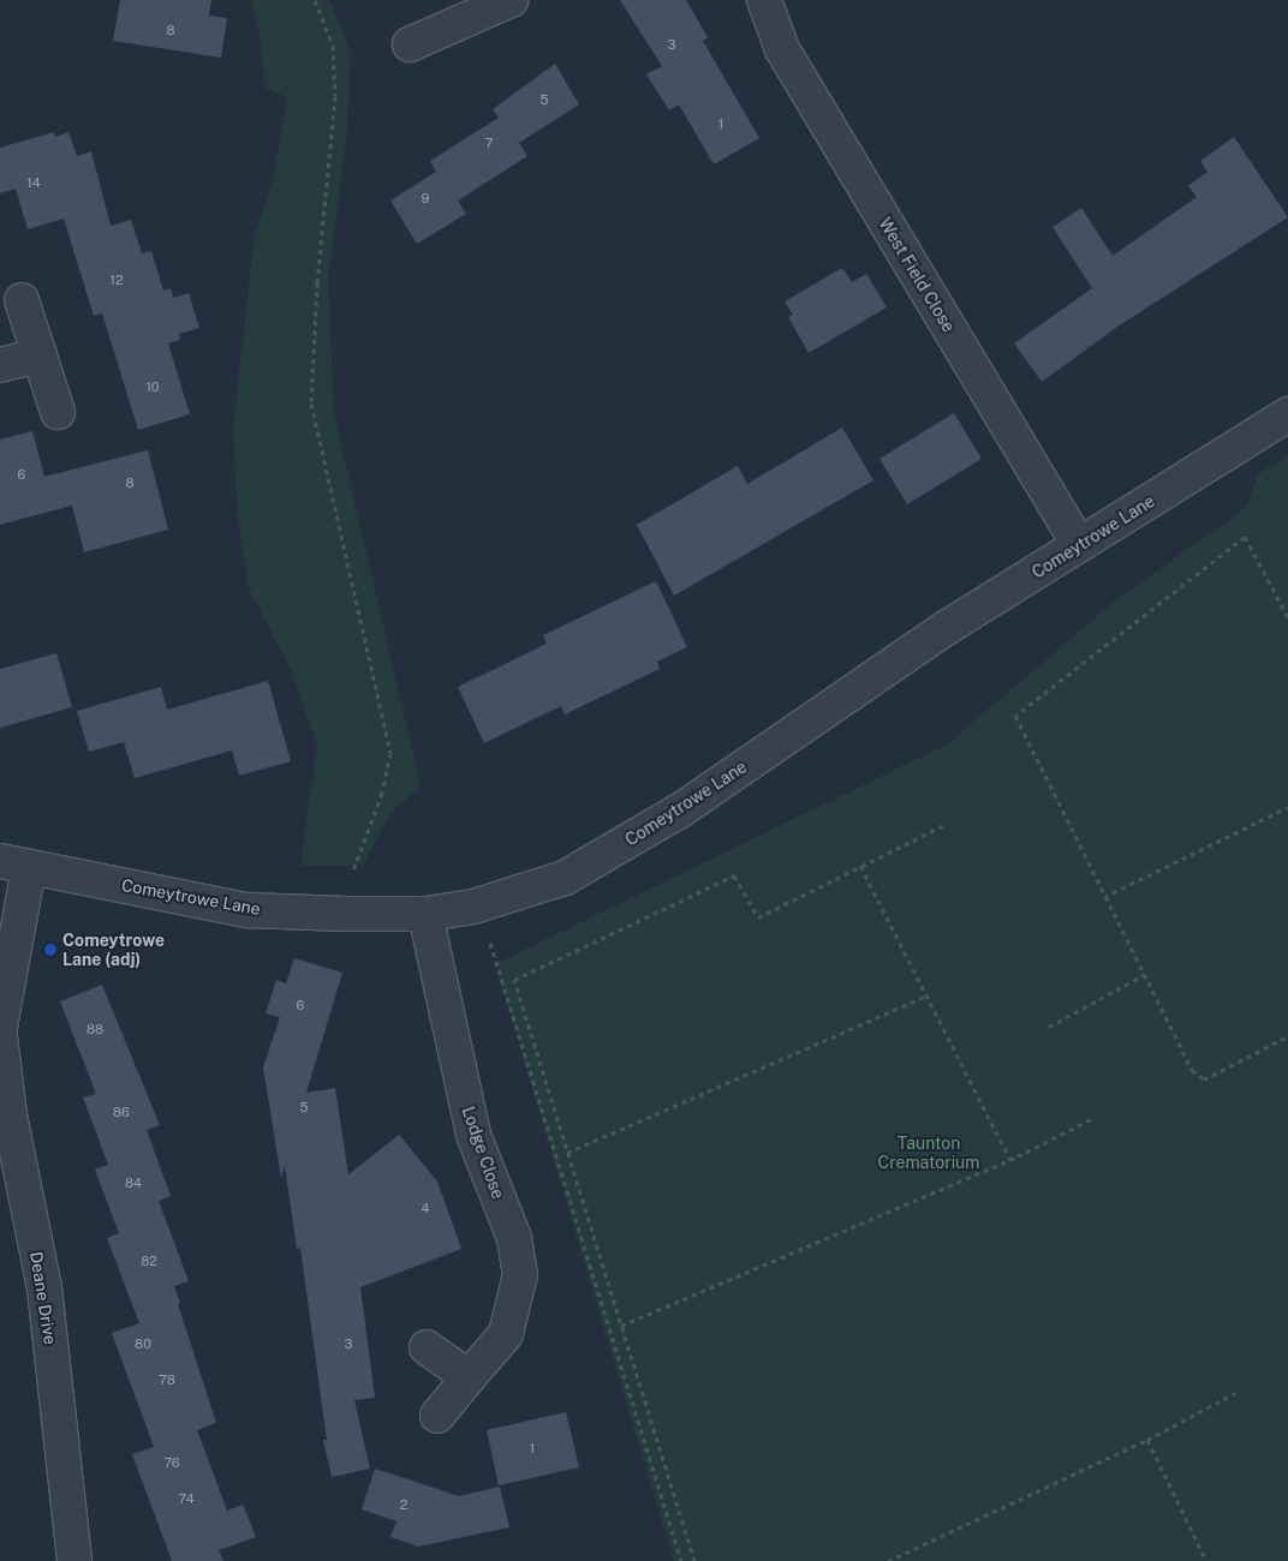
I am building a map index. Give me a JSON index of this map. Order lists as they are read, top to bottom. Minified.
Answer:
{"streets":{"street":["West Field Close","Comeytrowe Lane","Lodge Close","Deane Drive"]},"crossings":[["West Field Close","Comeytrowe Lane"],["Comeytrowe Lane","Lodge Close"]],"parks":["Taunton Crematorium"],"places":["Comeytrowe Lane (adj)"],"house_numbers":["8","3","5","1","7","14","9","12","10","6","8","6","88","5","86","84","4","82","80","3","78","1","76","74","2"]}
